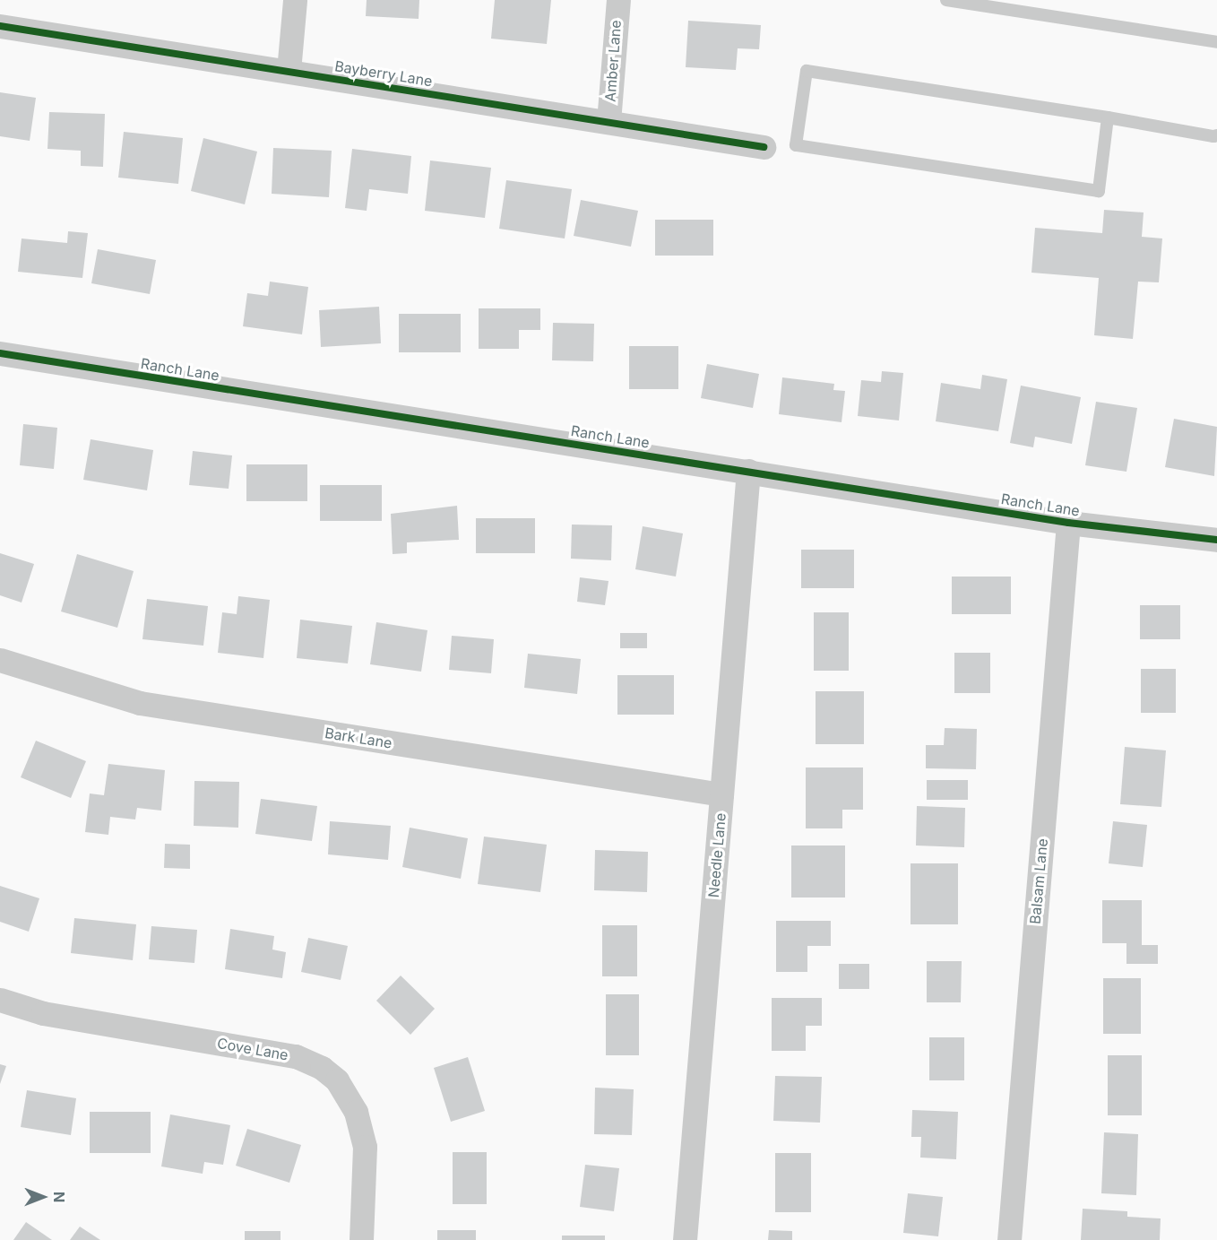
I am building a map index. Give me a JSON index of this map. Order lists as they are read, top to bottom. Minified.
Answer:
{"streets":{"street":["Amber Lane","Bayberry Lane","Ranch Lane","Bark Lane","Needle Lane","Balsam Lane","Cove Lane"]},"crossings":[["Amber Lane","Bayberry Lane"],["Ranch Lane","Needle Lane"],["Ranch Lane","Balsam Lane"],["Bark Lane","Needle Lane"]],"north":"right"}
